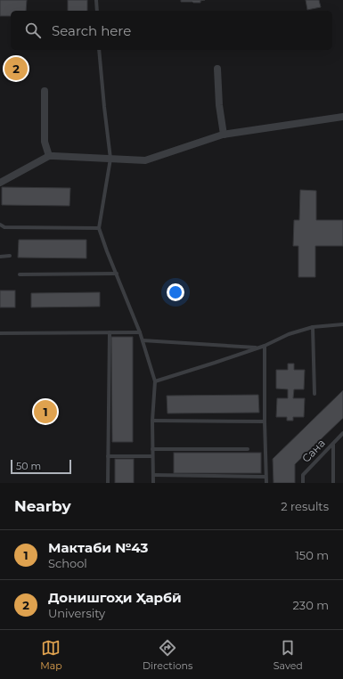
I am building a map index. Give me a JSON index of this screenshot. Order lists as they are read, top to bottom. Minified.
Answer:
{"streets":{"lane":["Сана"]},"scale_bar":"50 m","page":{"search":"Search here","pins":["2","1"],"scale":"50 m","heading":["Nearby","2 results"],"list":[{"mark":"1","name":"Мактаби №43","note":"School","value":"150 m"},{"mark":"2","name":"Донишгоҳи Ҳарбӣ","note":"University","value":"230 m"}],"nav":["Map","Directions","Saved"]}}
